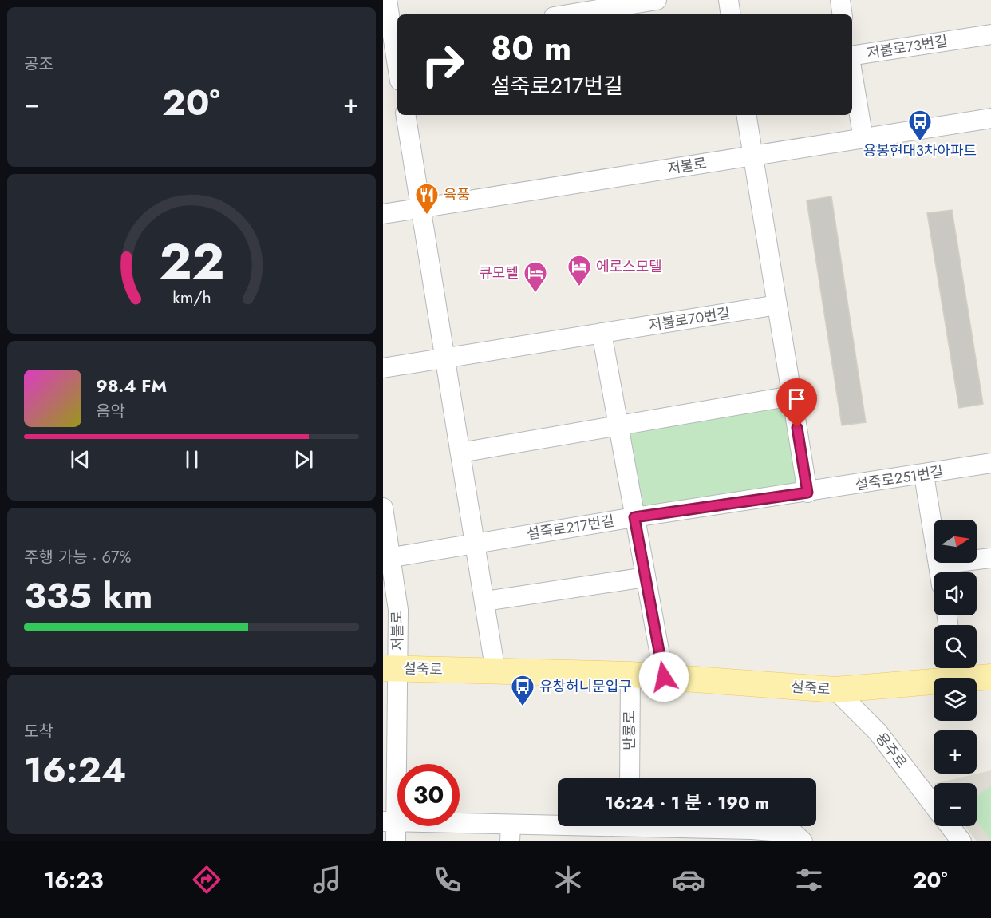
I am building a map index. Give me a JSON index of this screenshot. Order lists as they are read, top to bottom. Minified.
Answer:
{"streets":{"main road":["설죽로"],"street":["저불로73번길","저불로","저불로70번길","설죽로251번길","설죽로217번길","반룡로","용주로"]},"crossings":[["저불로73번길","저불로"],["저불로","설죽로217번길"],["저불로","설죽로"],["설죽로251번길","설죽로217번길"],["설죽로","반룡로"],["설죽로","용주로"]],"places":{"bus stop":["용봉현대3차아파트","유창허니문입구"],"restaurant":["육풍"],"hotel":["에로스모텔","큐모텔"]},"north":"right","page":{"tile":["공조",["주행 가능 · 67%","335 km"],["도착","16:24"]],"turn":["80 m","설죽로217번길"],"heat":["−","20°","+"],"song":["98.4 FM","음악"],"map_buttons":["+","−"],"limit":"30","trip":"16:24 · 1 분 · 190 m","tabs":["16:23","20°"],"gauge":["22","km/h"]}}
